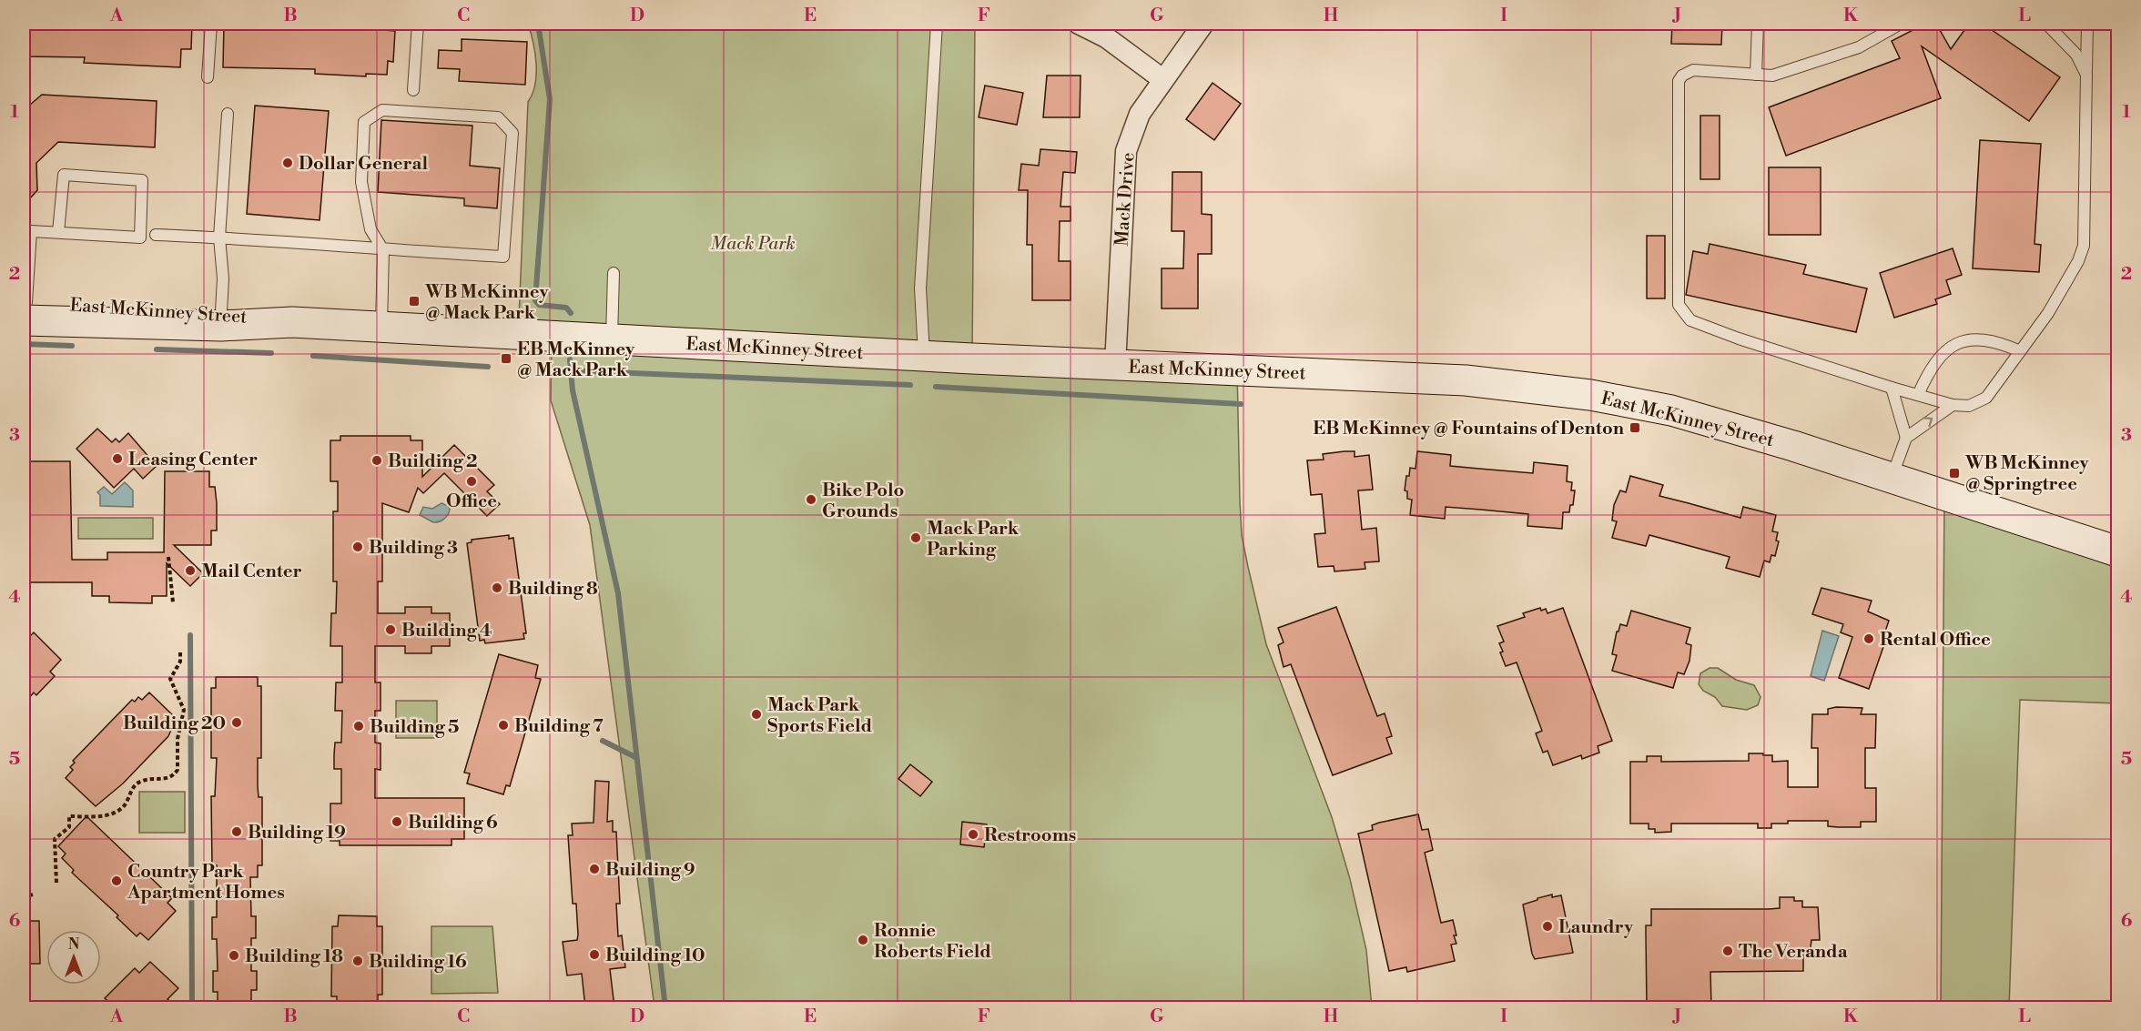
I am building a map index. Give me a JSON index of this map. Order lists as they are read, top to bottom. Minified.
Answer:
{"streets":{"main road":["East McKinney Street"],"street":["Mack Drive"]},"crossings":[["Mack Drive","East McKinney Street"]],"parks":["Mack Park"],"places":{"other":["Dollar General","Leasing Center","Building 2","Office","Bike Polo Grounds","Mack Park Parking","Building 3","Mail Center","Building 8","Building 4","Rental Office","Mack Park Sports Field","Building 20","Building 7","Building 5","Building 6","Building 19","Restrooms","Building 9","Country Park Apartment Homes","Laundry","Ronnie Roberts Field","The Veranda","Building 10","Building 18","Building 16"],"transit":["WB McKinney @ Mack Park","EB McKinney @ Mack Park","EB McKinney @ Fountains of Denton","WB McKinney @ Springtree"]},"north":"top","grid":{"columns":["A","B","C","D","E","F","G","H","I","J","K","L"],"rows":["1","2","3","4","5","6"]}}
